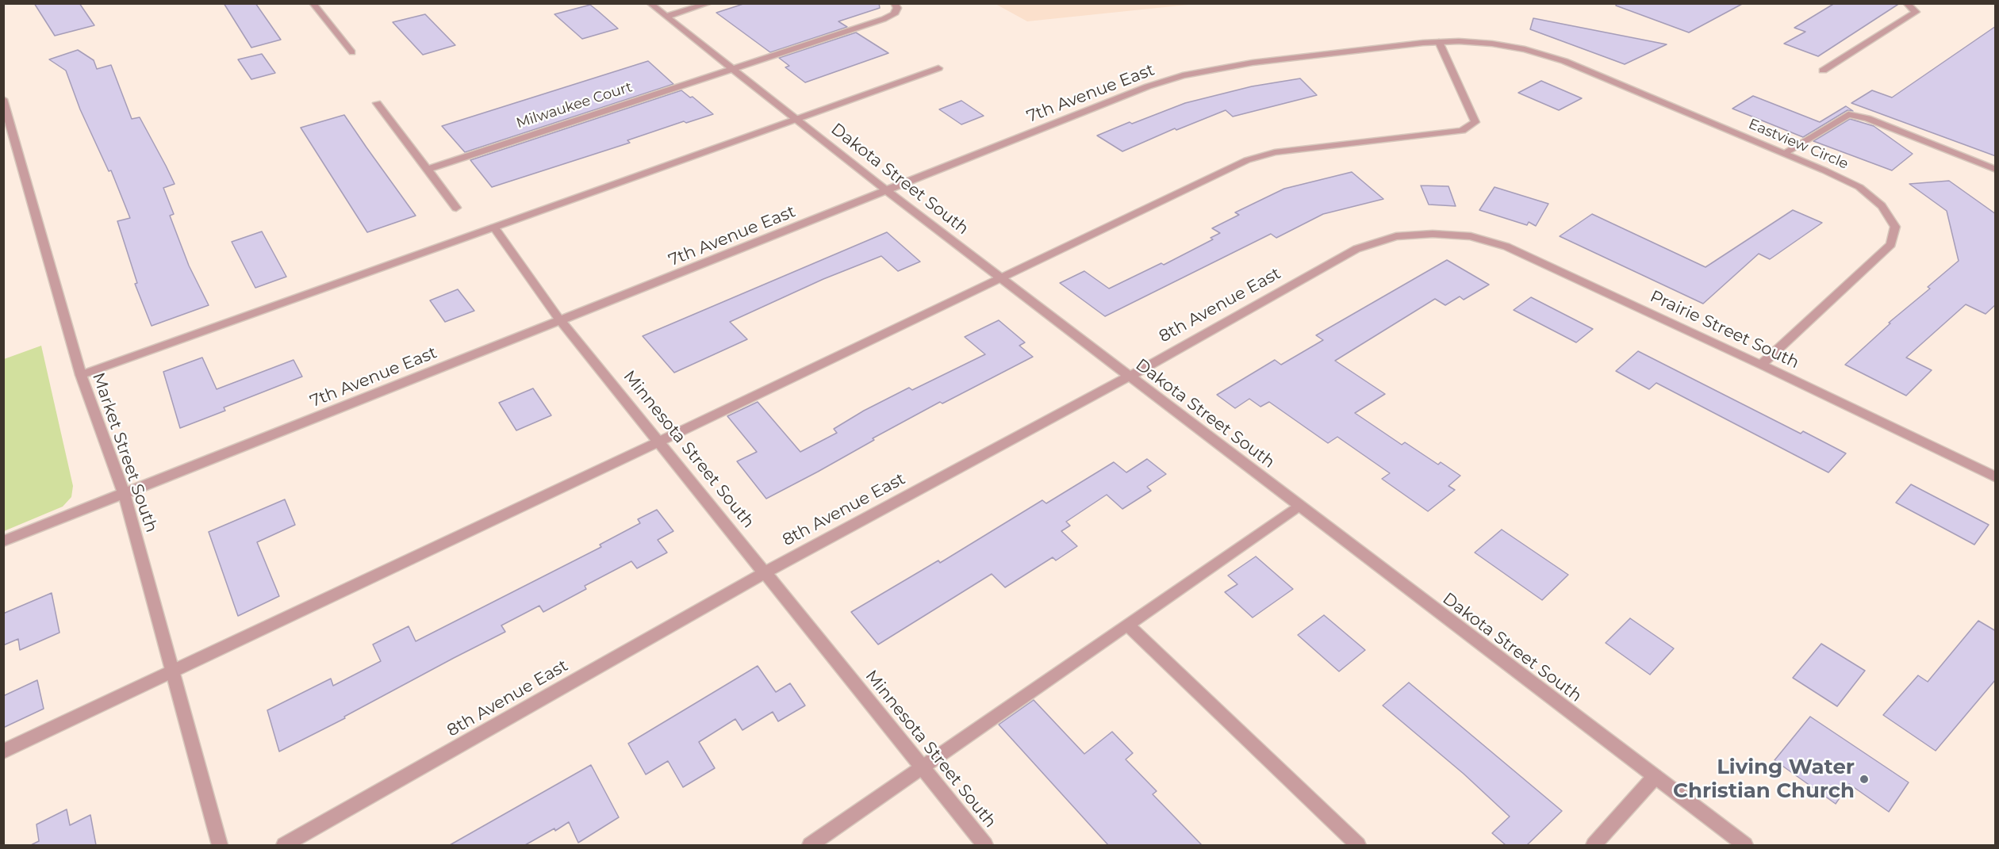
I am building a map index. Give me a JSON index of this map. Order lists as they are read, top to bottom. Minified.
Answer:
{"streets":{"street":["7th Avenue East","Milwaukee Court","Eastview Circle","Dakota Street South","8th Avenue East","Prairie Street South","Minnesota Street South","Market Street South"]},"crossings":[["7th Avenue East","Eastview Circle"],["7th Avenue East","Dakota Street South"],["7th Avenue East","Minnesota Street South"],["7th Avenue East","Market Street South"],["Milwaukee Court","Dakota Street South"],["Eastview Circle","Prairie Street South"],["Dakota Street South","8th Avenue East"],["8th Avenue East","Prairie Street South"],["8th Avenue East","Minnesota Street South"]],"places":["Living Water Christian Church"]}
